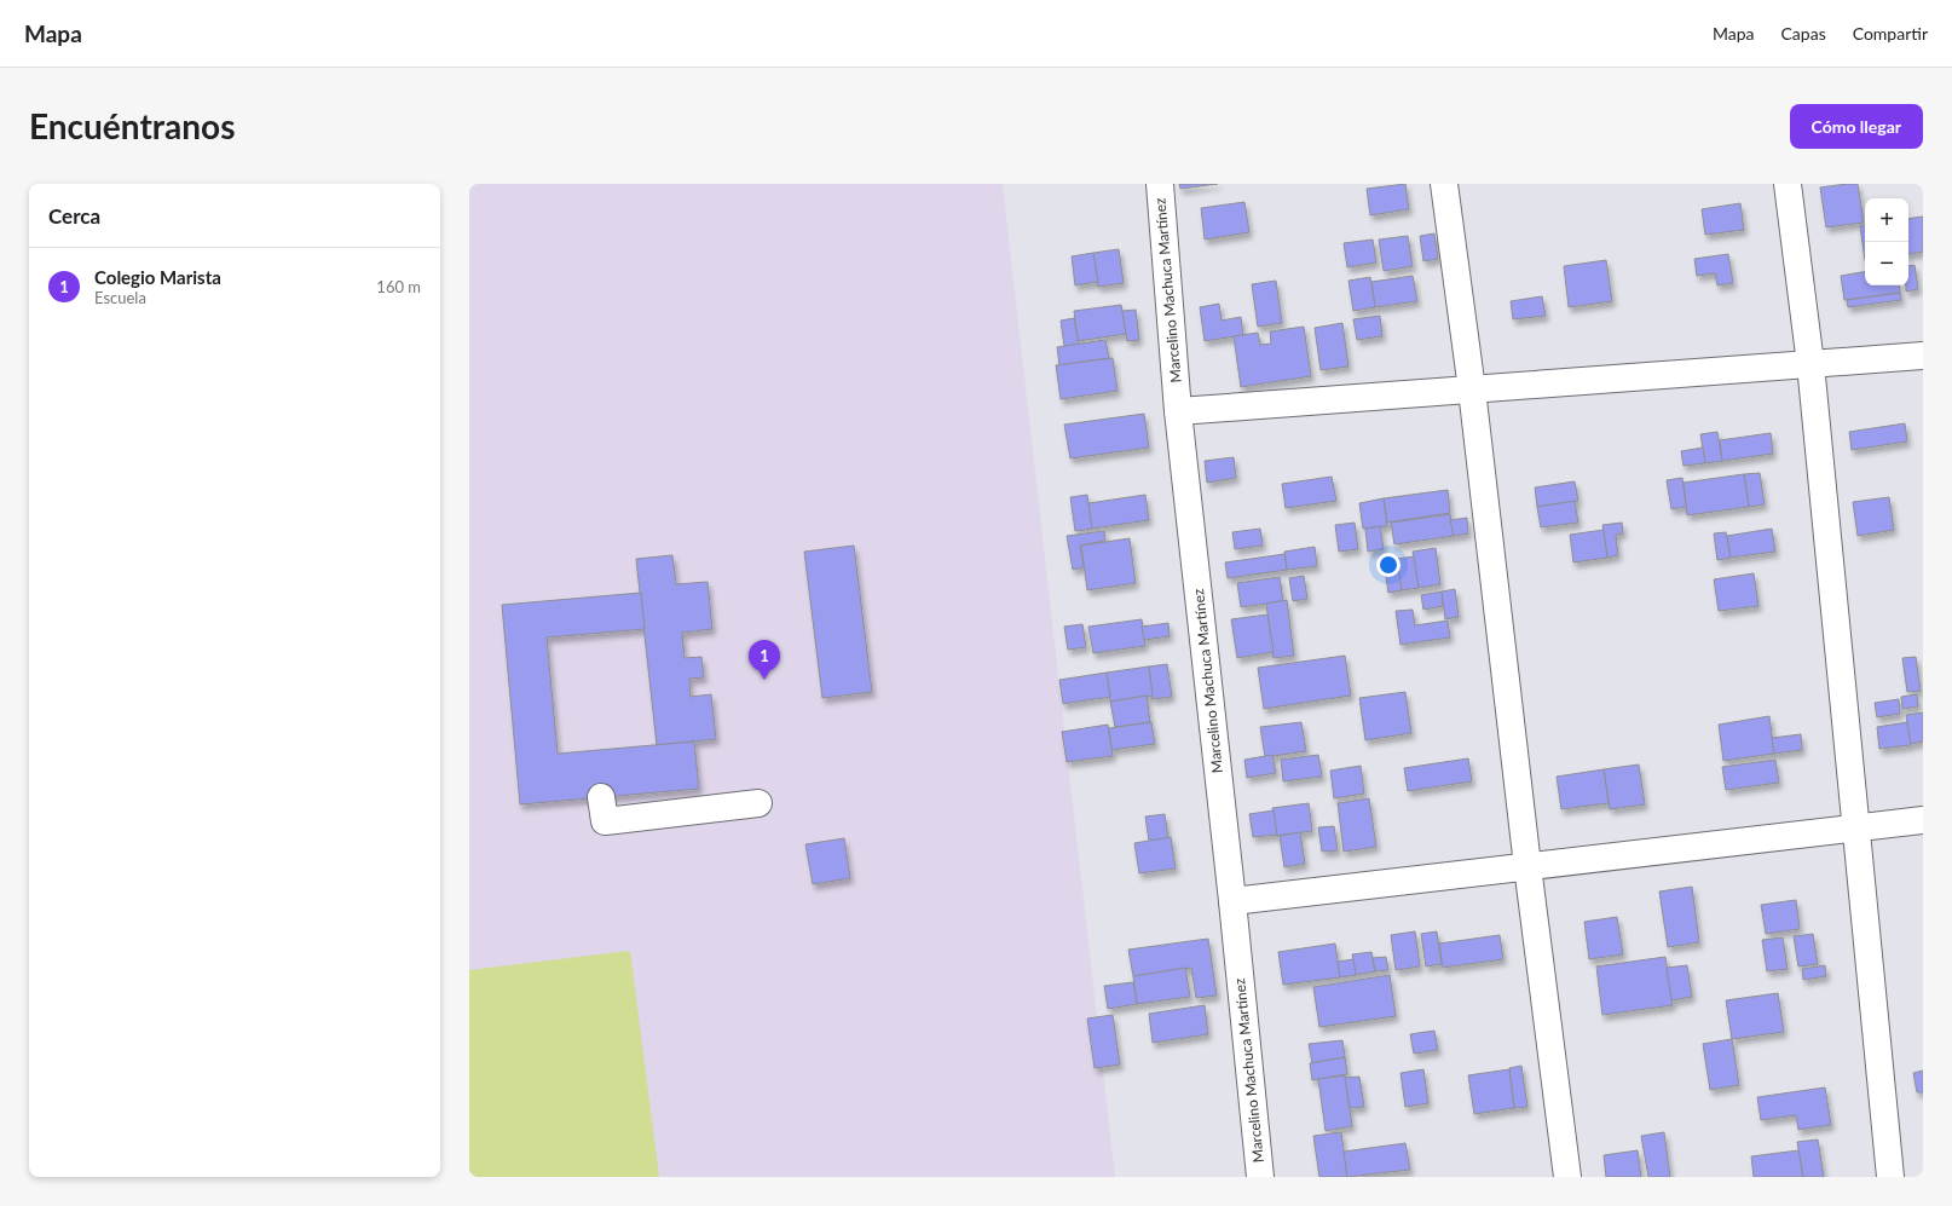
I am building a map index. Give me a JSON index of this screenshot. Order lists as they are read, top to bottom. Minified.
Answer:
{"streets":{"street":["Marcelino Machuca Martínez"]},"page":{"header":"Mapa","nav":["Mapa","Capas","Compartir"],"buttons":"Cómo llegar","title":"Encuéntranos","heading":"Cerca","map_buttons":["+","−"],"list":[{"mark":"1","name":"Colegio Marista","note":"Escuela","value":"160 m"}],"pins":"1"}}
